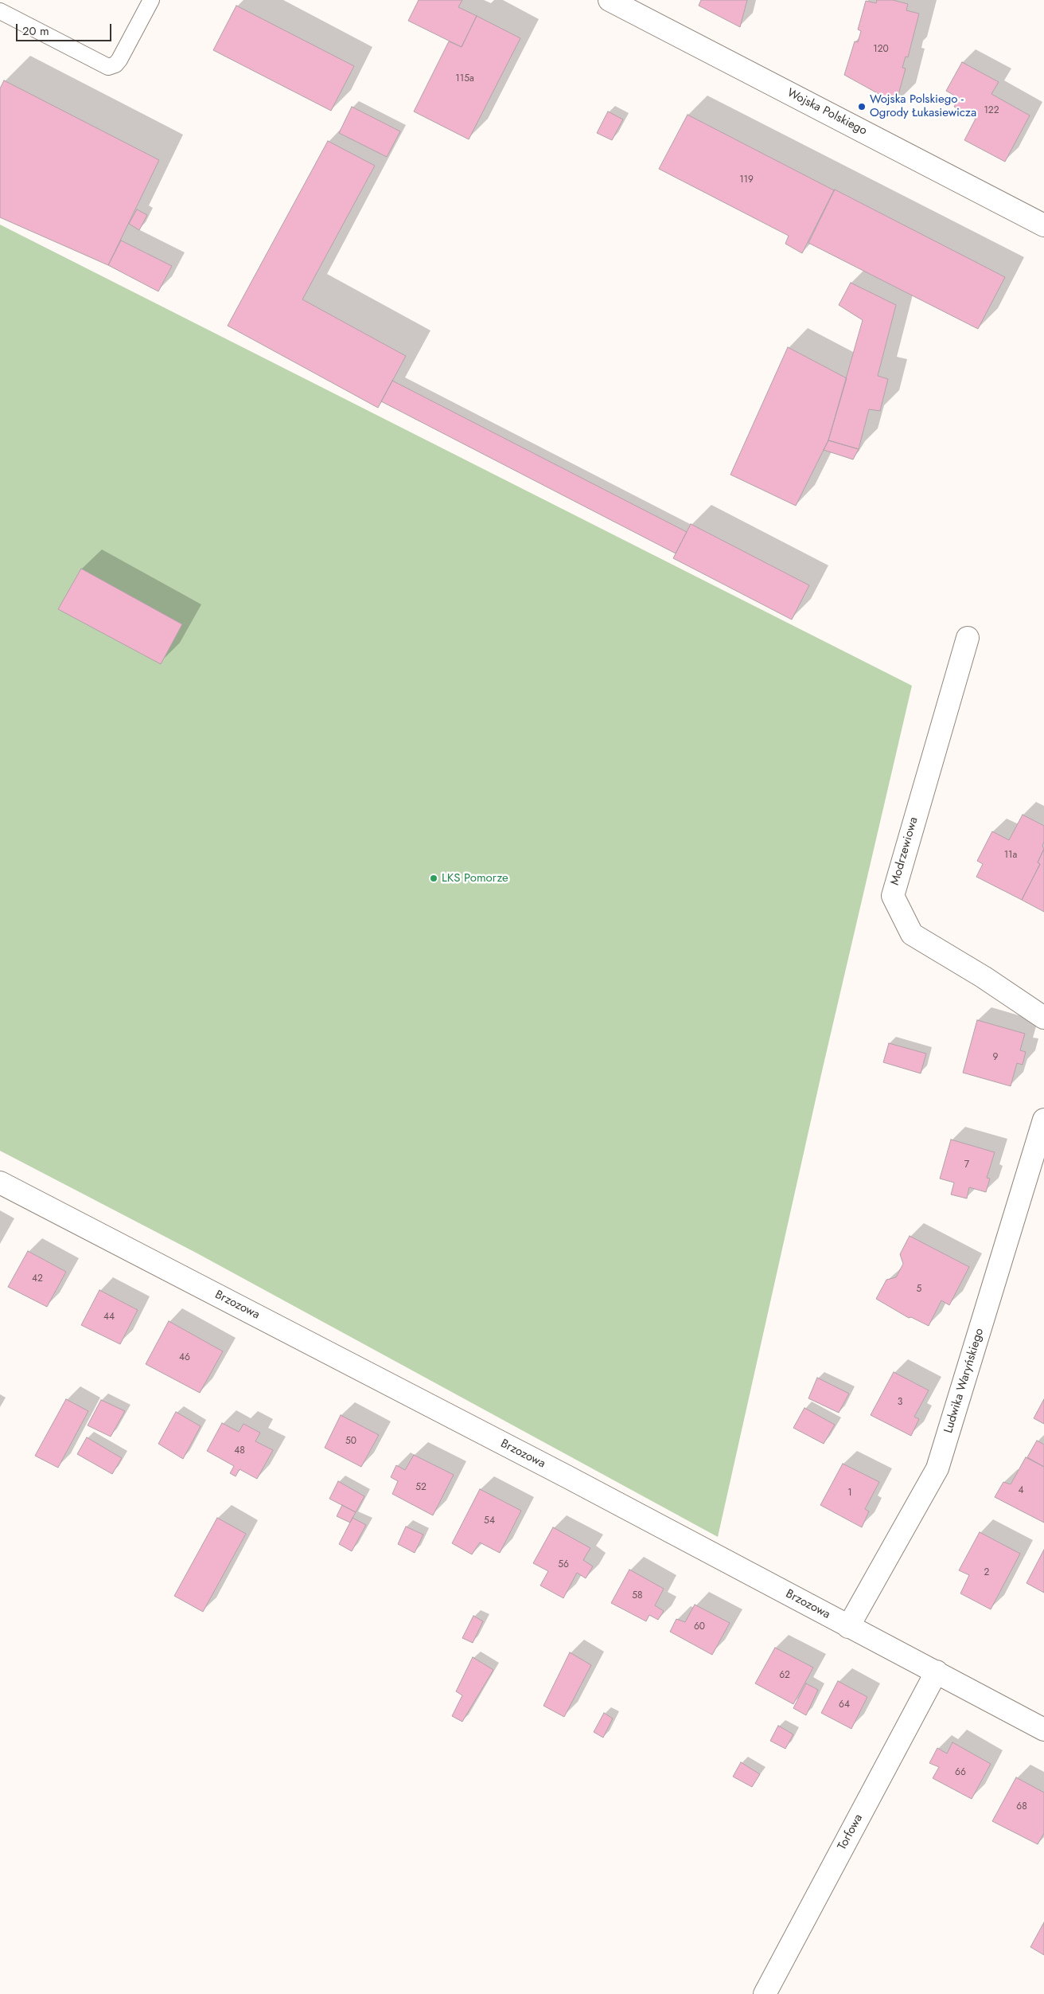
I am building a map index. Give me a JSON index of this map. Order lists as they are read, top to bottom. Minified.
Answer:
{"streets":{"street":["Wojska Polskiego","Modrzewiowa","Brzozowa","Ludwika Waryńskiego","Torfowa"]},"crossings":[["Brzozowa","Ludwika Waryńskiego"],["Brzozowa","Torfowa"]],"places":["Wojska Polskiego - Ogrody Łukasiewicza","LKS Pomorze"],"house_numbers":["120","115a","122","119","11a","9","7","42","5","44","46","3","50","48","52","4","1","54","56","2","58","60","62","64","66","68"],"scale_bar":"20 m"}
